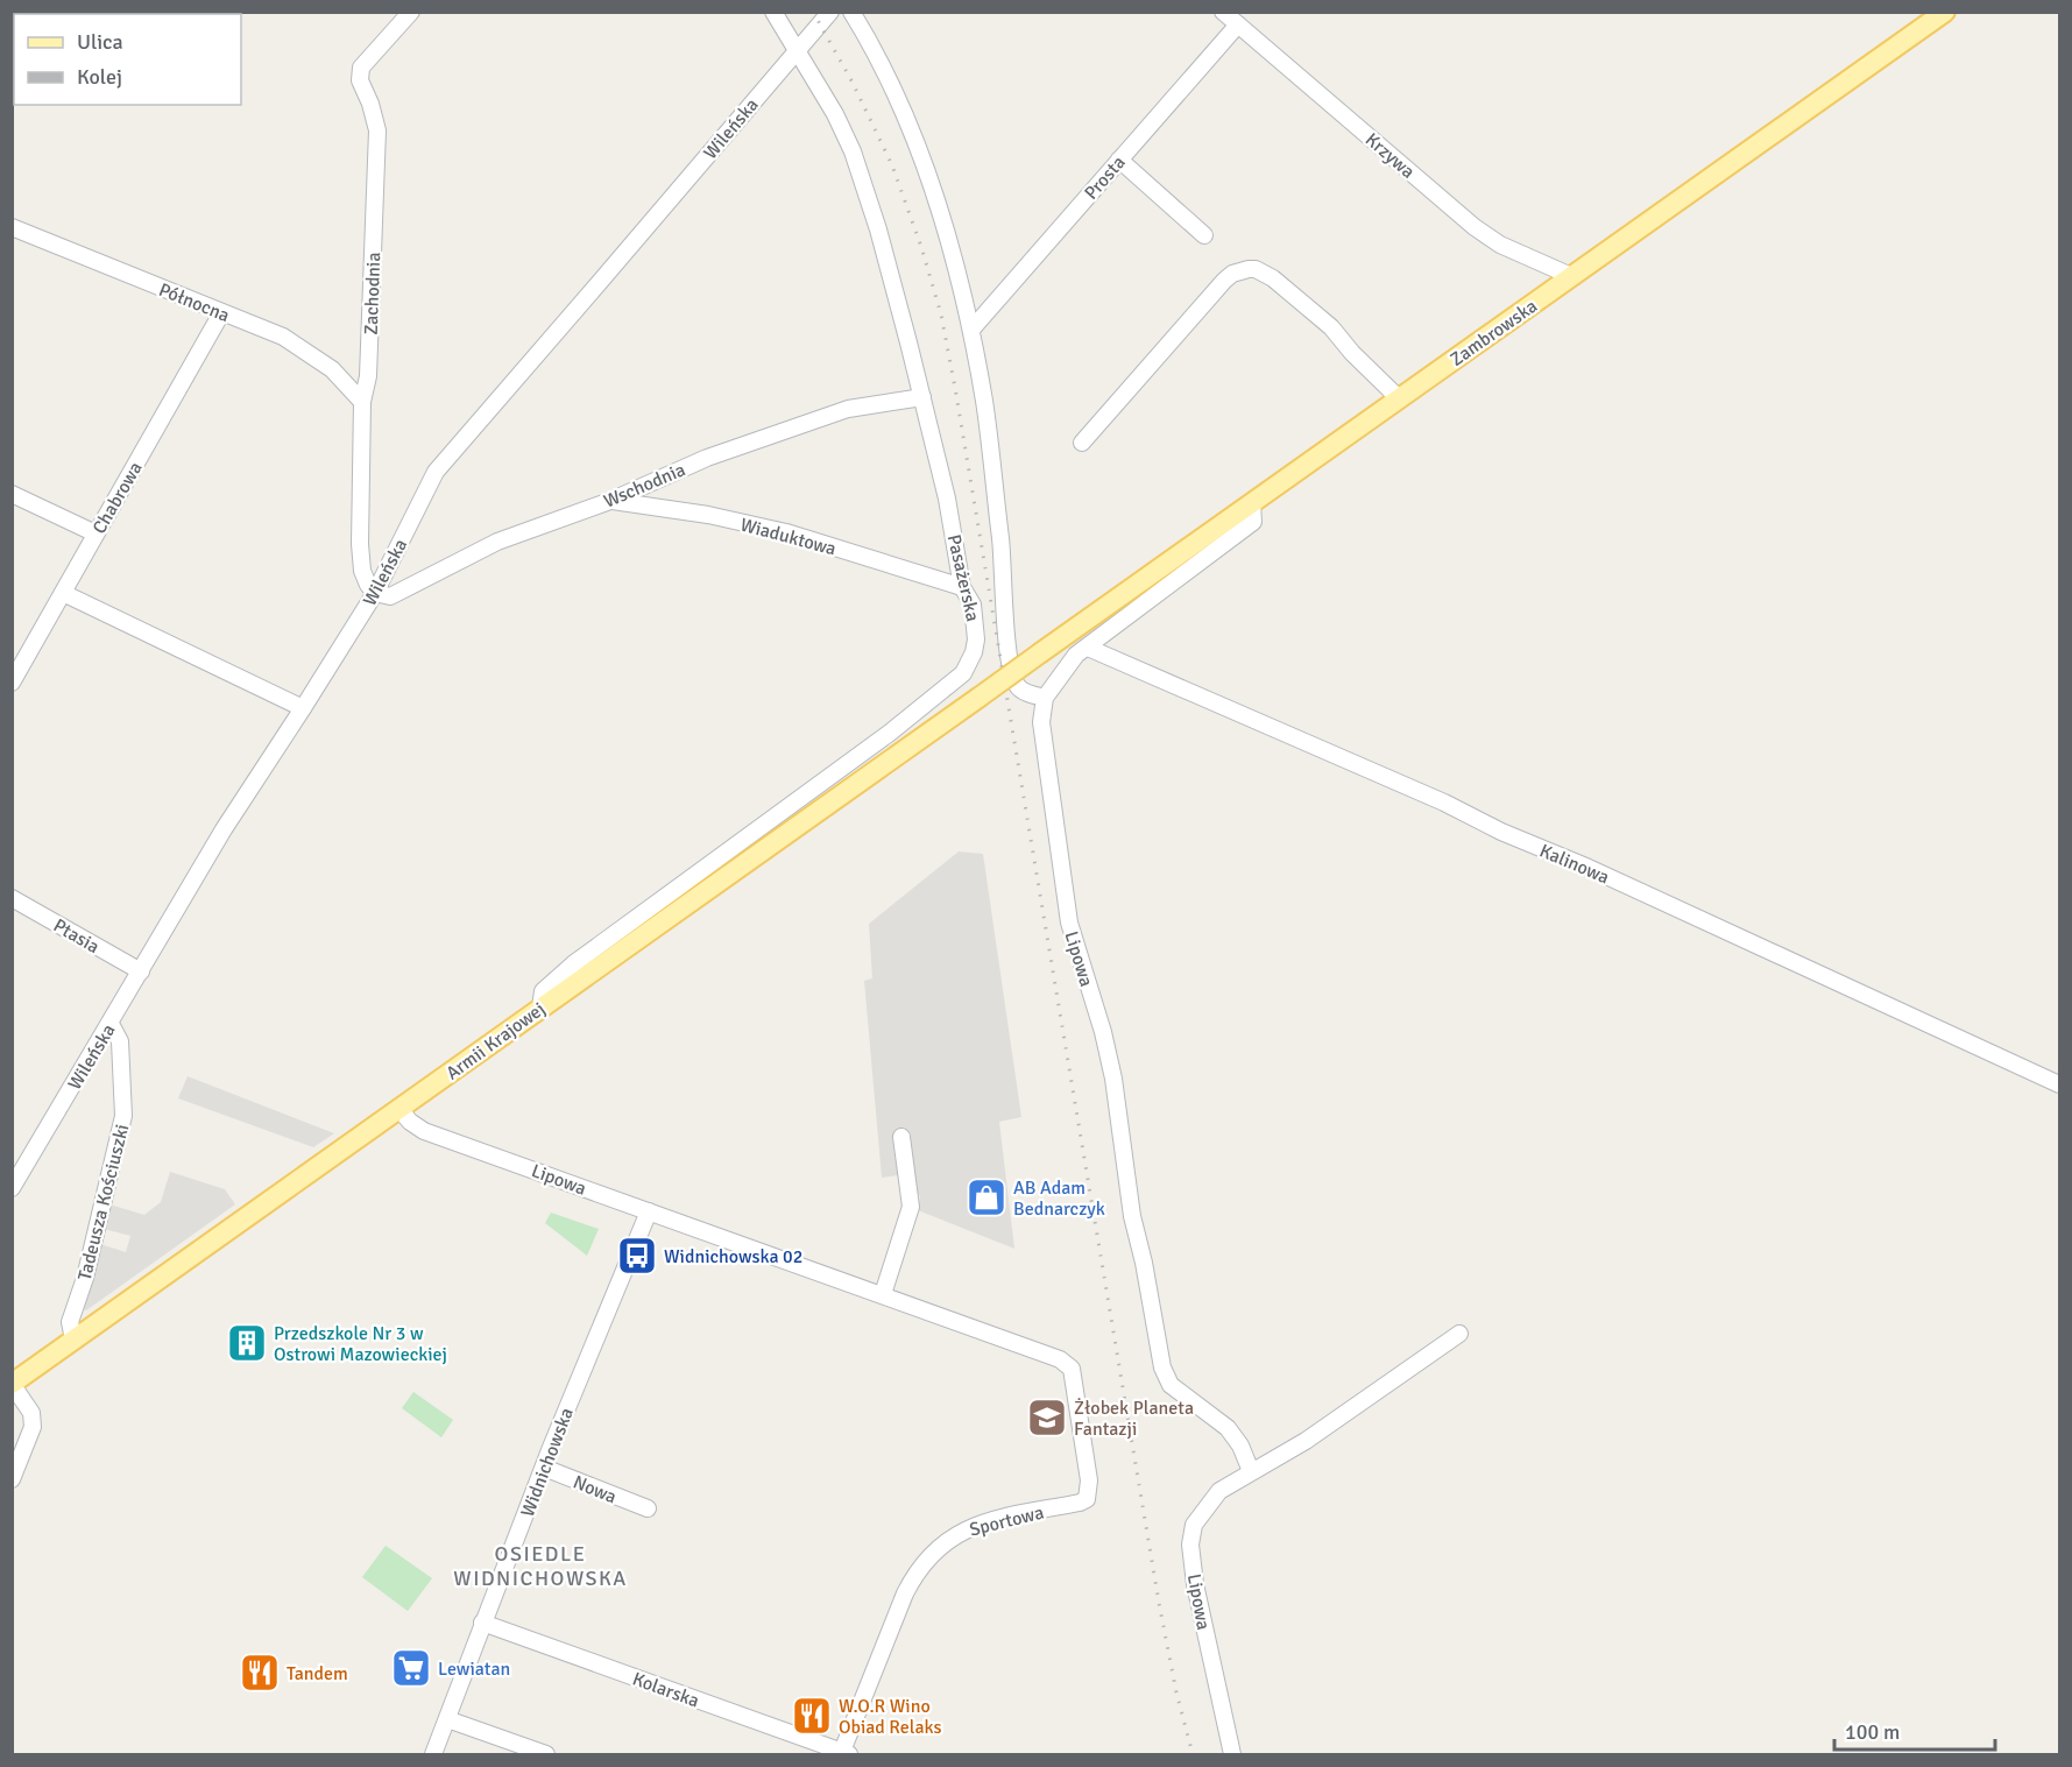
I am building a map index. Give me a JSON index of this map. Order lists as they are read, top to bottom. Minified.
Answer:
{"streets":{"main road":["Zambrowska","Armii Krajowej"],"street":["Wileńska","Krzywa","Prosta","Zachodnia","Północna","Wschodnia","Chabrowa","Wiaduktowa","Pasażerska","Kalinowa","Ptasia","Lipowa","Tadeusza Kościuszki","Widnichowska","Nowa","Sportowa","Kolarska"]},"crossings":[["Wileńska","Zachodnia"],["Wileńska","Wschodnia"],["Wileńska","Pasażerska"],["Wileńska","Ptasia"],["Wileńska","Tadeusza Kościuszki"],["Krzywa","Prosta"],["Krzywa","Zambrowska"],["Zachodnia","Północna"],["Zachodnia","Wschodnia"],["Północna","Chabrowa"],["Zambrowska","Armii Krajowej"],["Wschodnia","Wiaduktowa"],["Wschodnia","Pasażerska"],["Wiaduktowa","Pasażerska"],["Pasażerska","Armii Krajowej"],["Lipowa","Armii Krajowej"],["Lipowa","Widnichowska"],["Lipowa","Sportowa"],["Armii Krajowej","Tadeusza Kościuszki"],["Widnichowska","Nowa"],["Widnichowska","Kolarska"],["Sportowa","Kolarska"]],"districts":["OSIEDLE WIDNICHOWSKA"],"places":{"shop":["AB Adam Bednarczyk"],"bus stop":["Widnichowska 02"],"building":["Przedszkole Nr 3 w Ostrowi Mazowieckiej"],"school or university":["Żłobek Planeta Fantazji"],"supermarket":["Lewiatan"],"restaurant":["Tandem","W.O.R Wino Obiad Relaks"]},"legend":["Ulica","Kolej"],"scale_bar":"100 m"}
